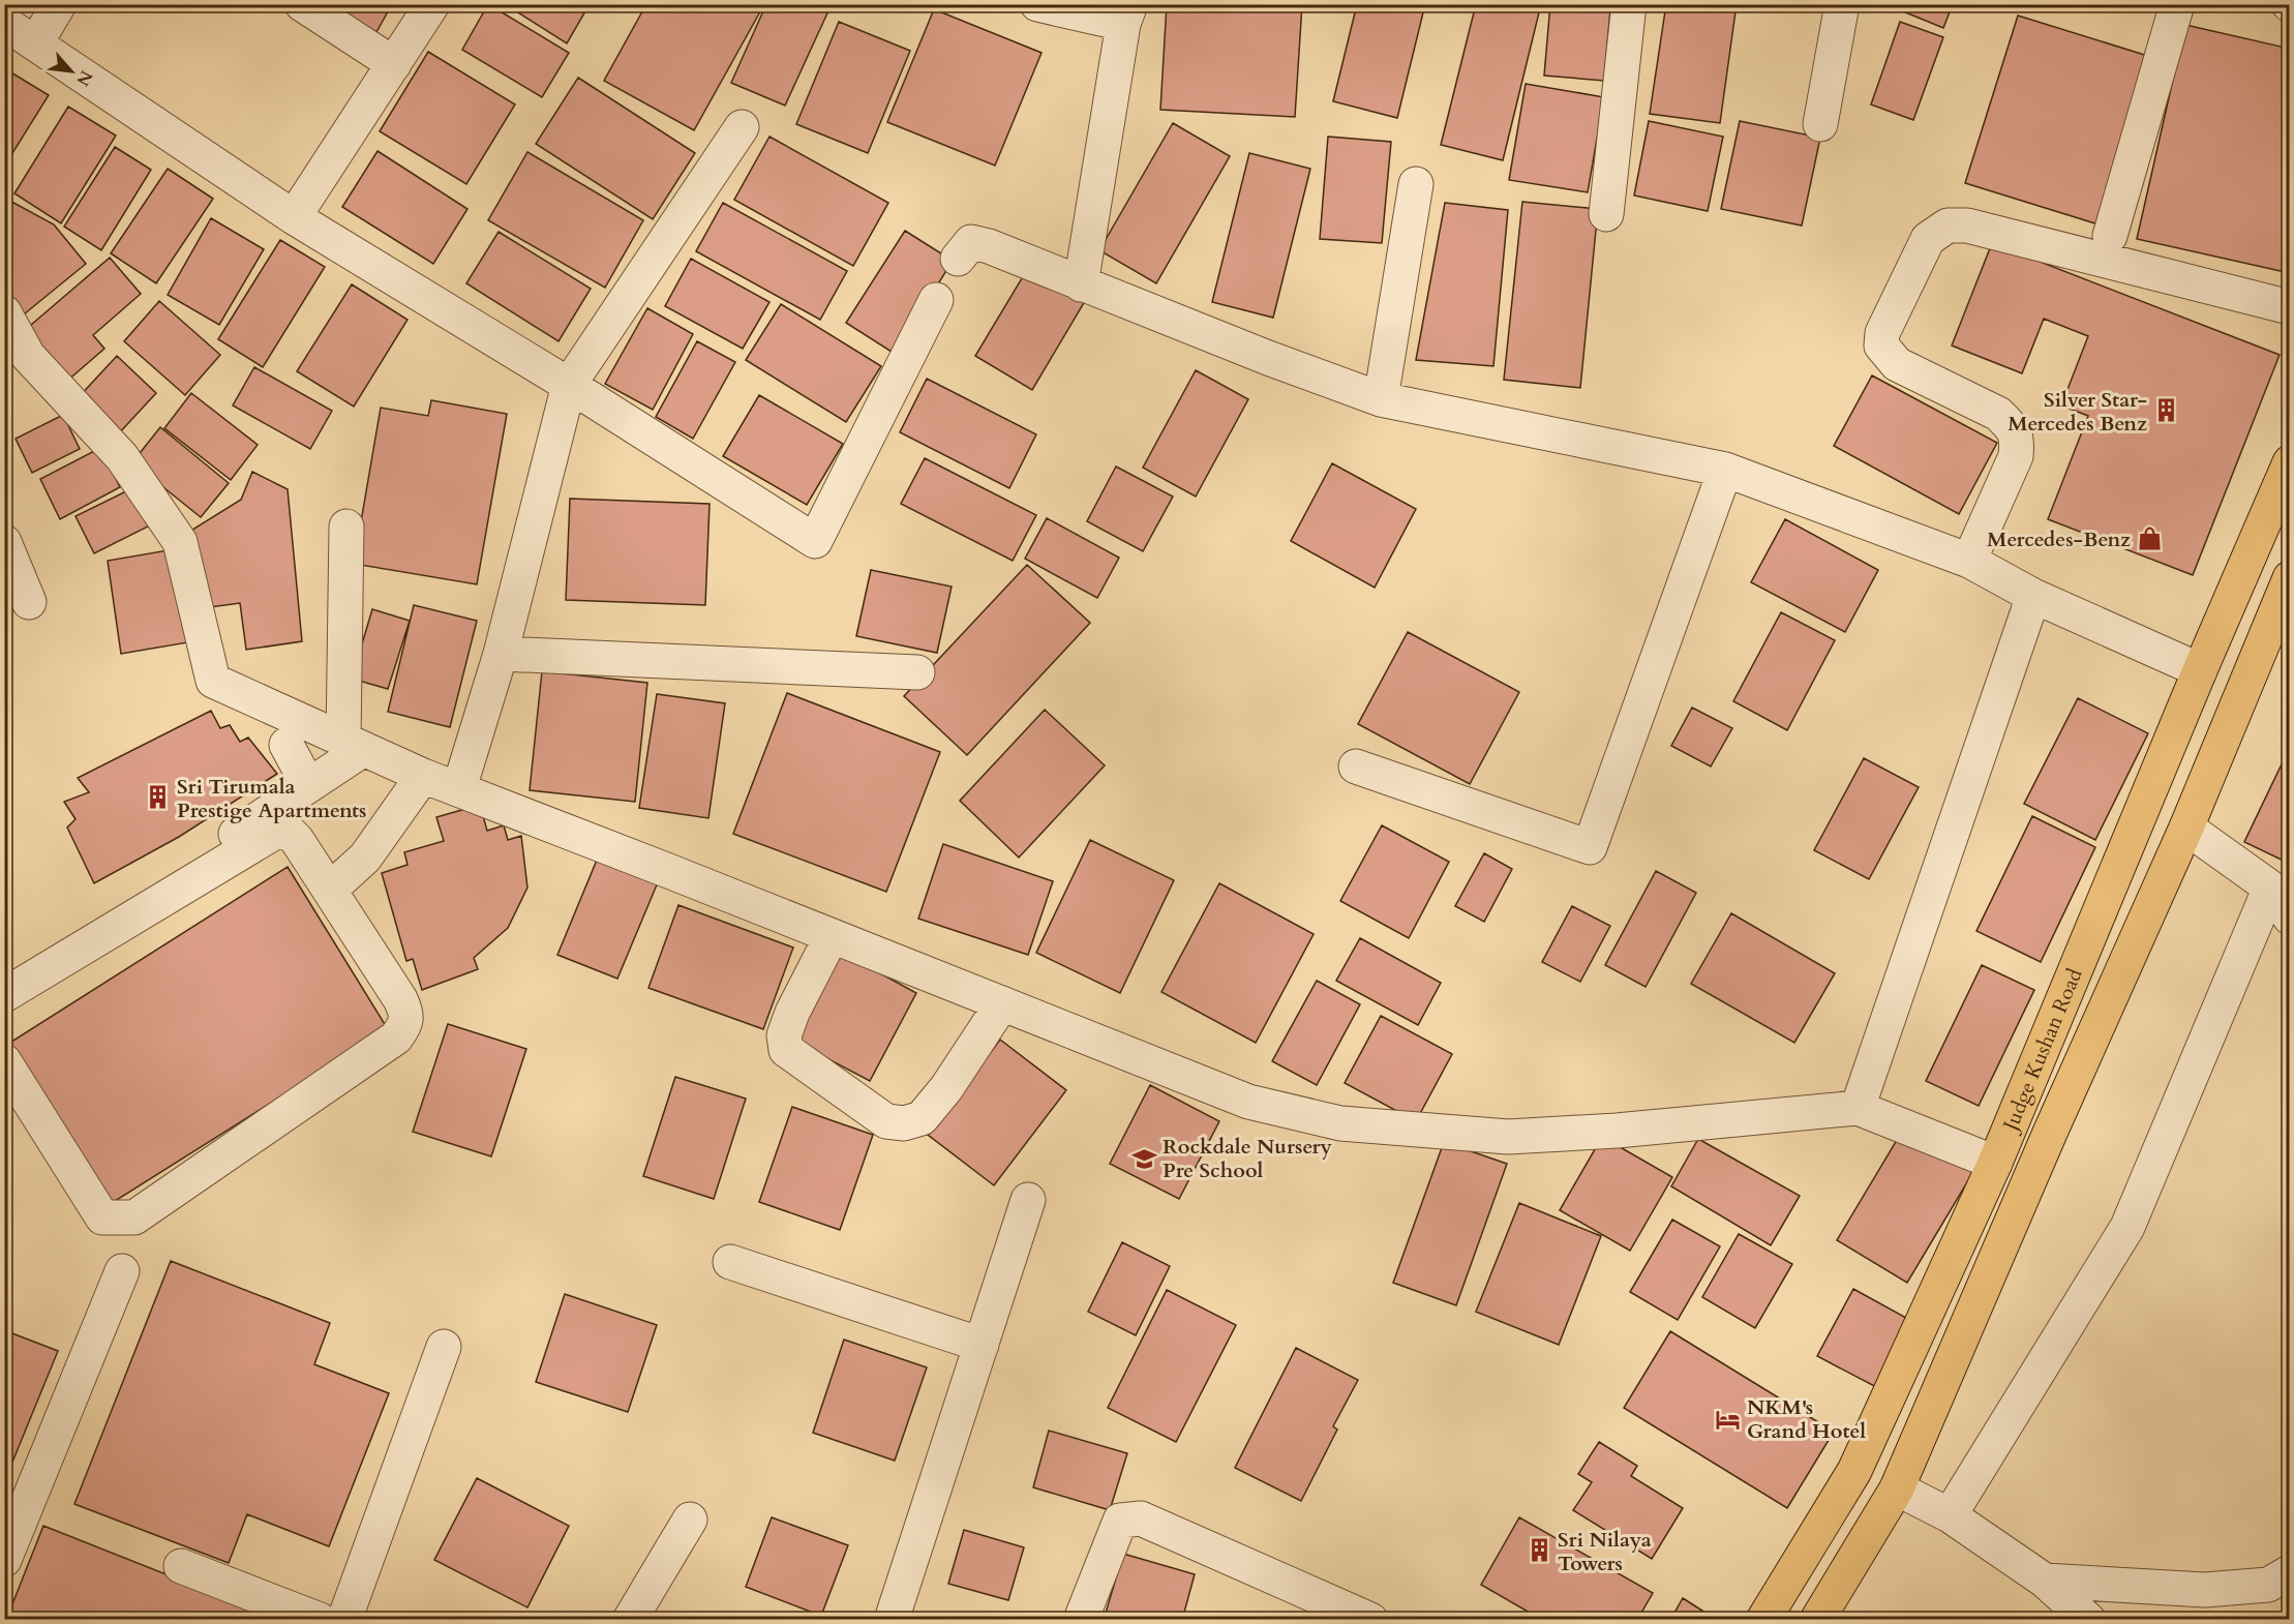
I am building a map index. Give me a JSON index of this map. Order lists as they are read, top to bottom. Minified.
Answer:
{"streets":{"main road":["Judge Kushan Road"]},"places":{"building":["Silver Star- Mercedes Benz","Sri Tirumala Prestige Apartments","Sri Nilaya Towers"],"shop":["Mercedes-Benz"],"school or university":["Rockdale Nursery Pre School"],"hotel":["NKM's Grand Hotel"]},"north":"bottom right"}
